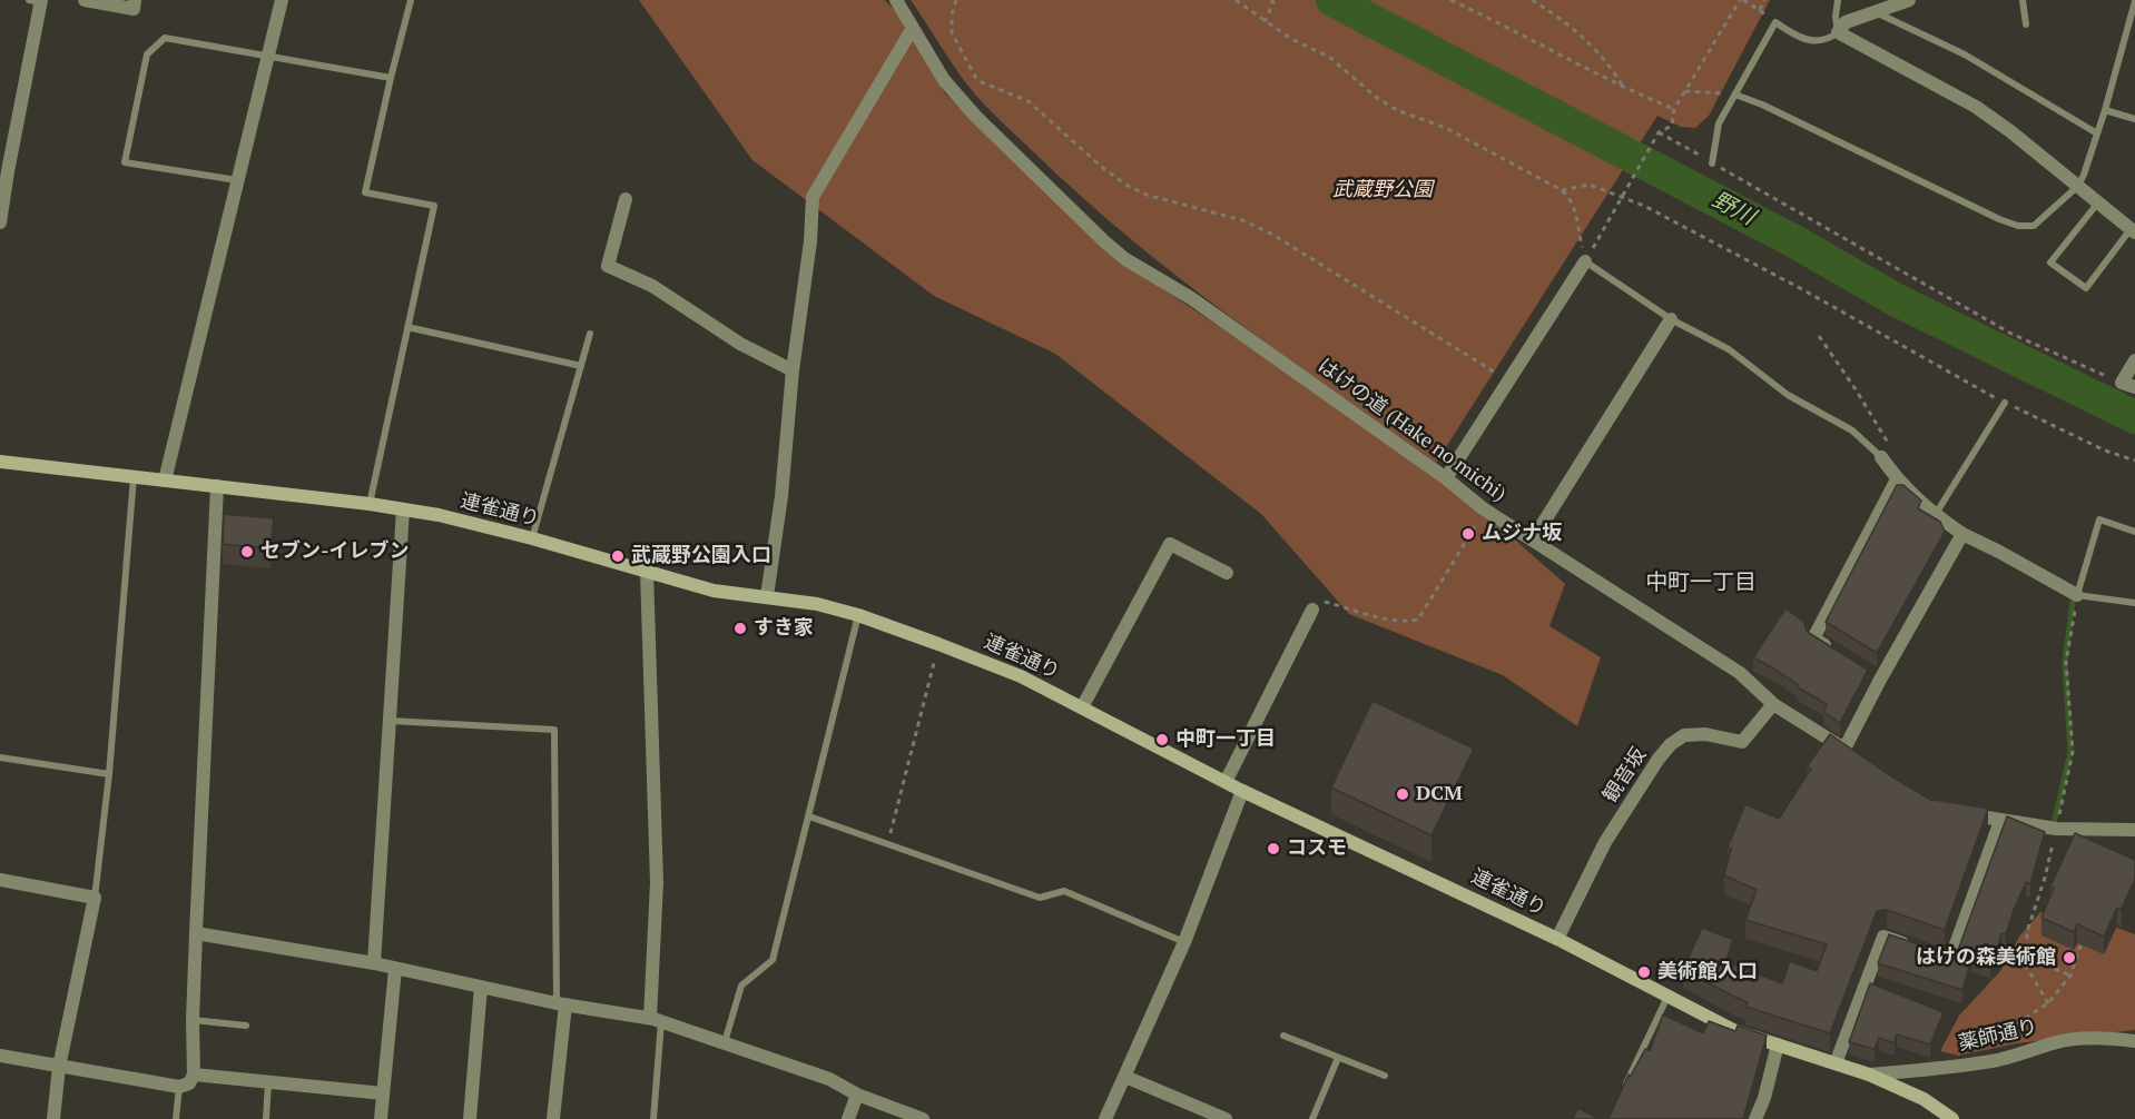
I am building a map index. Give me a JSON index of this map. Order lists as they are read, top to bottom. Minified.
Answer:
{"streets":{"main road":["連雀通り"],"street":["はけの道 (Hake no michi)","観音坂","薬師通り"]},"crossings":[["はけの道 (Hake no michi)","観音坂"],["連雀通り","観音坂"],["連雀通り","薬師通り"]],"districts":["中町一丁目"],"water":["野川"],"parks":["武蔵野公園"],"places":["ムジナ坂","セブン-イレブン","武蔵野公園入口","すき家","中町一丁目","DCM","コスモ","はけの森美術館","美術館入口"]}
